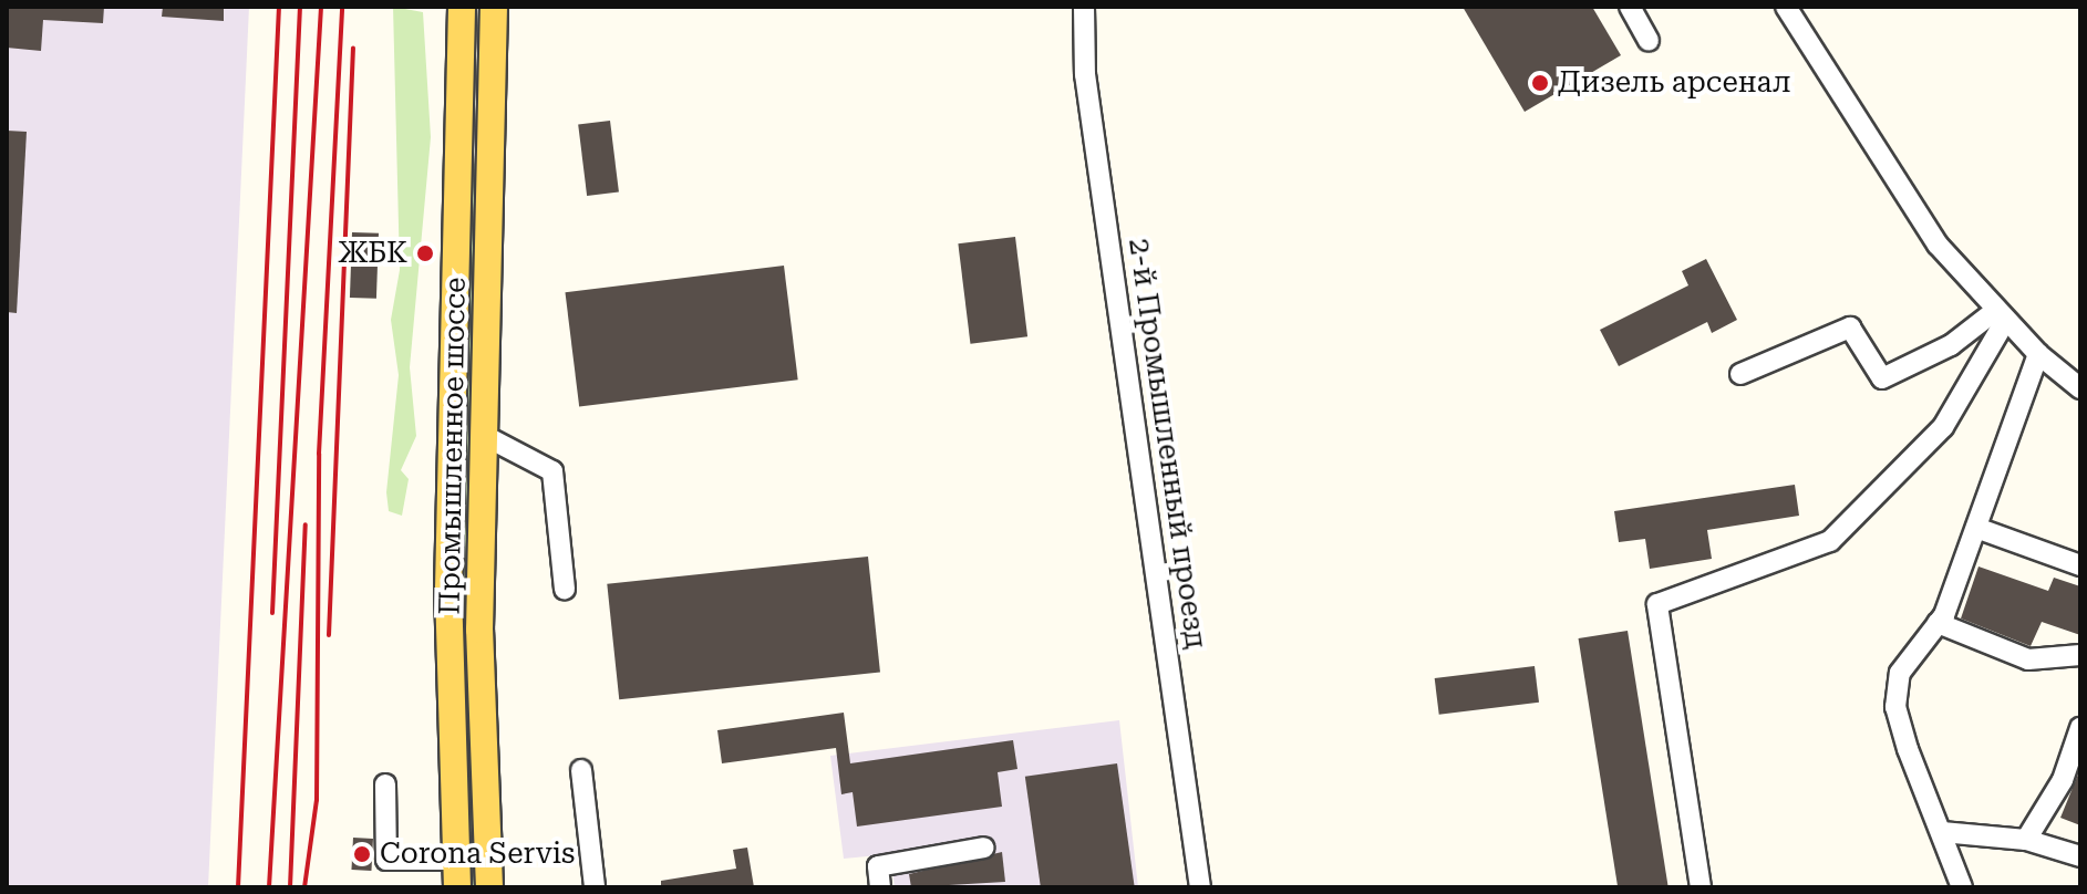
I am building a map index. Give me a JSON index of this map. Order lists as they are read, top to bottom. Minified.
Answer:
{"streets":{"main road":["Промышленное шоссе"],"street":["2-й Промышленный проезд"]},"places":["Дизель арсенал","ЖБК","Corona Servis"]}
